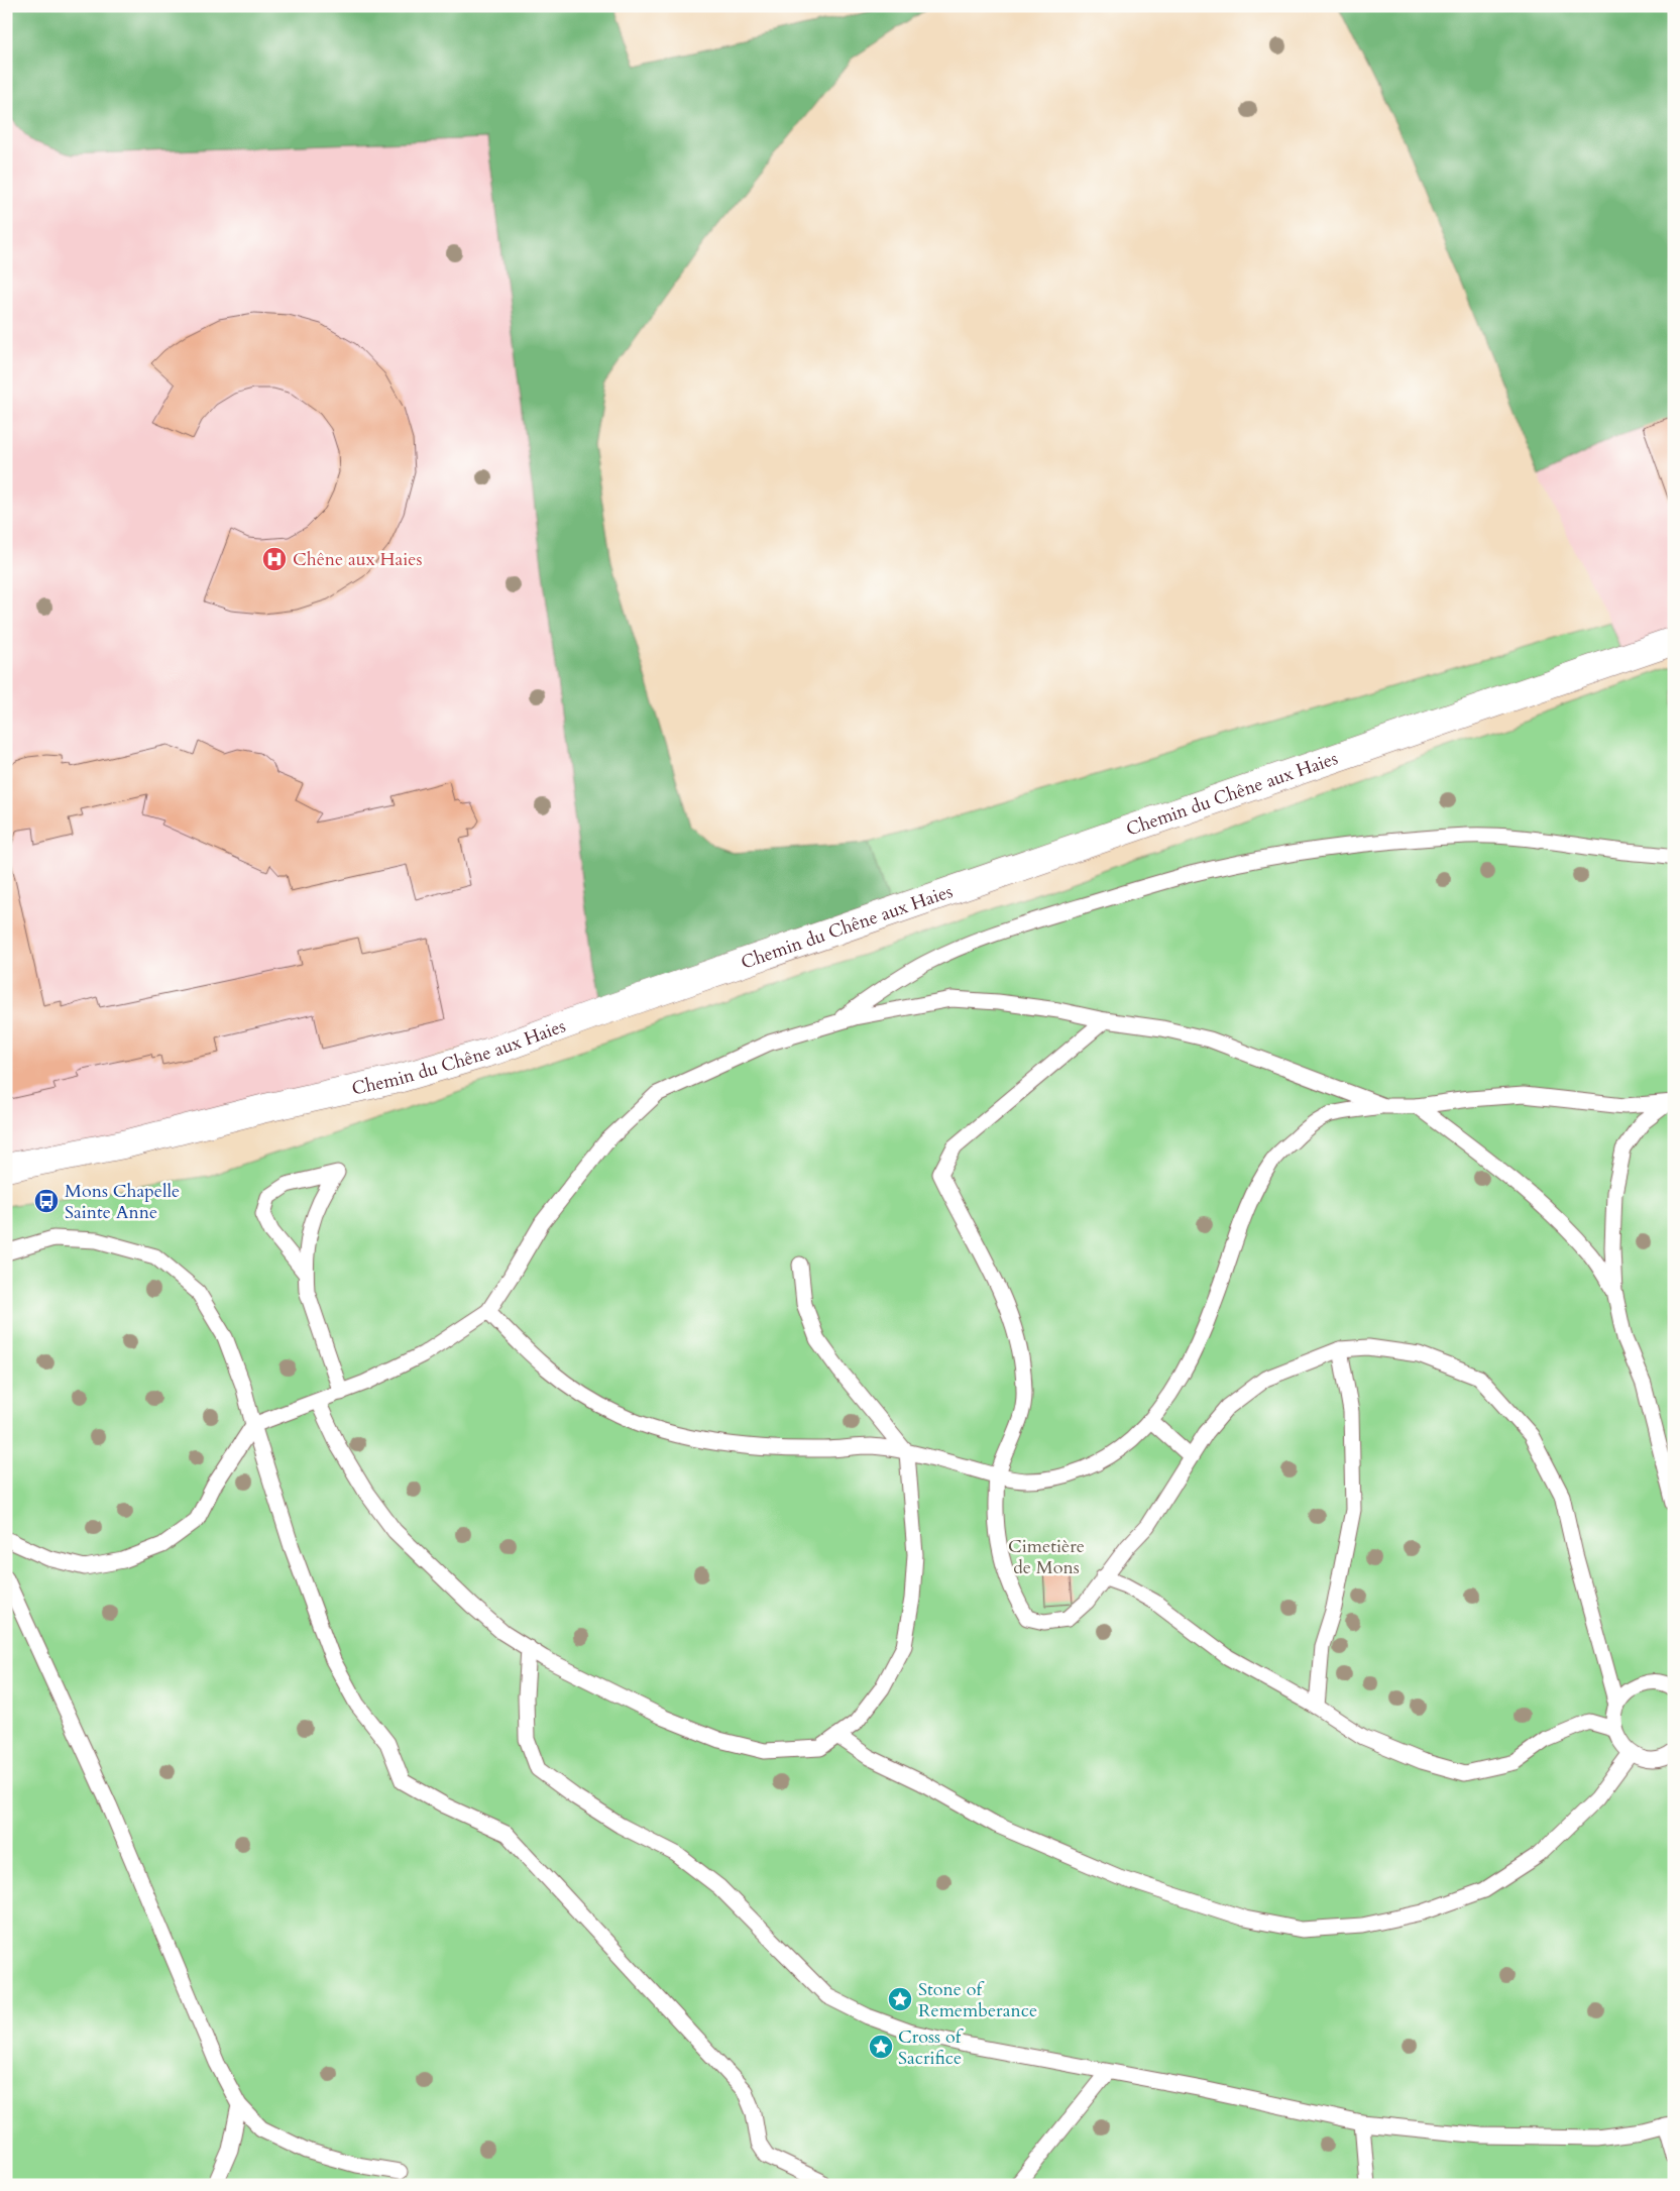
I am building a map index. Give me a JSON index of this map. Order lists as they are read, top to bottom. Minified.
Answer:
{"streets":{"street":["Chemin du Chêne aux Haies"]},"parks":["Cimetière de Mons"],"places":{"hospital":["Chêne aux Haies"],"bus stop":["Mons Chapelle Sainte Anne"],"place":["Stone of Rememberance","Cross of Sacrifice"]}}
